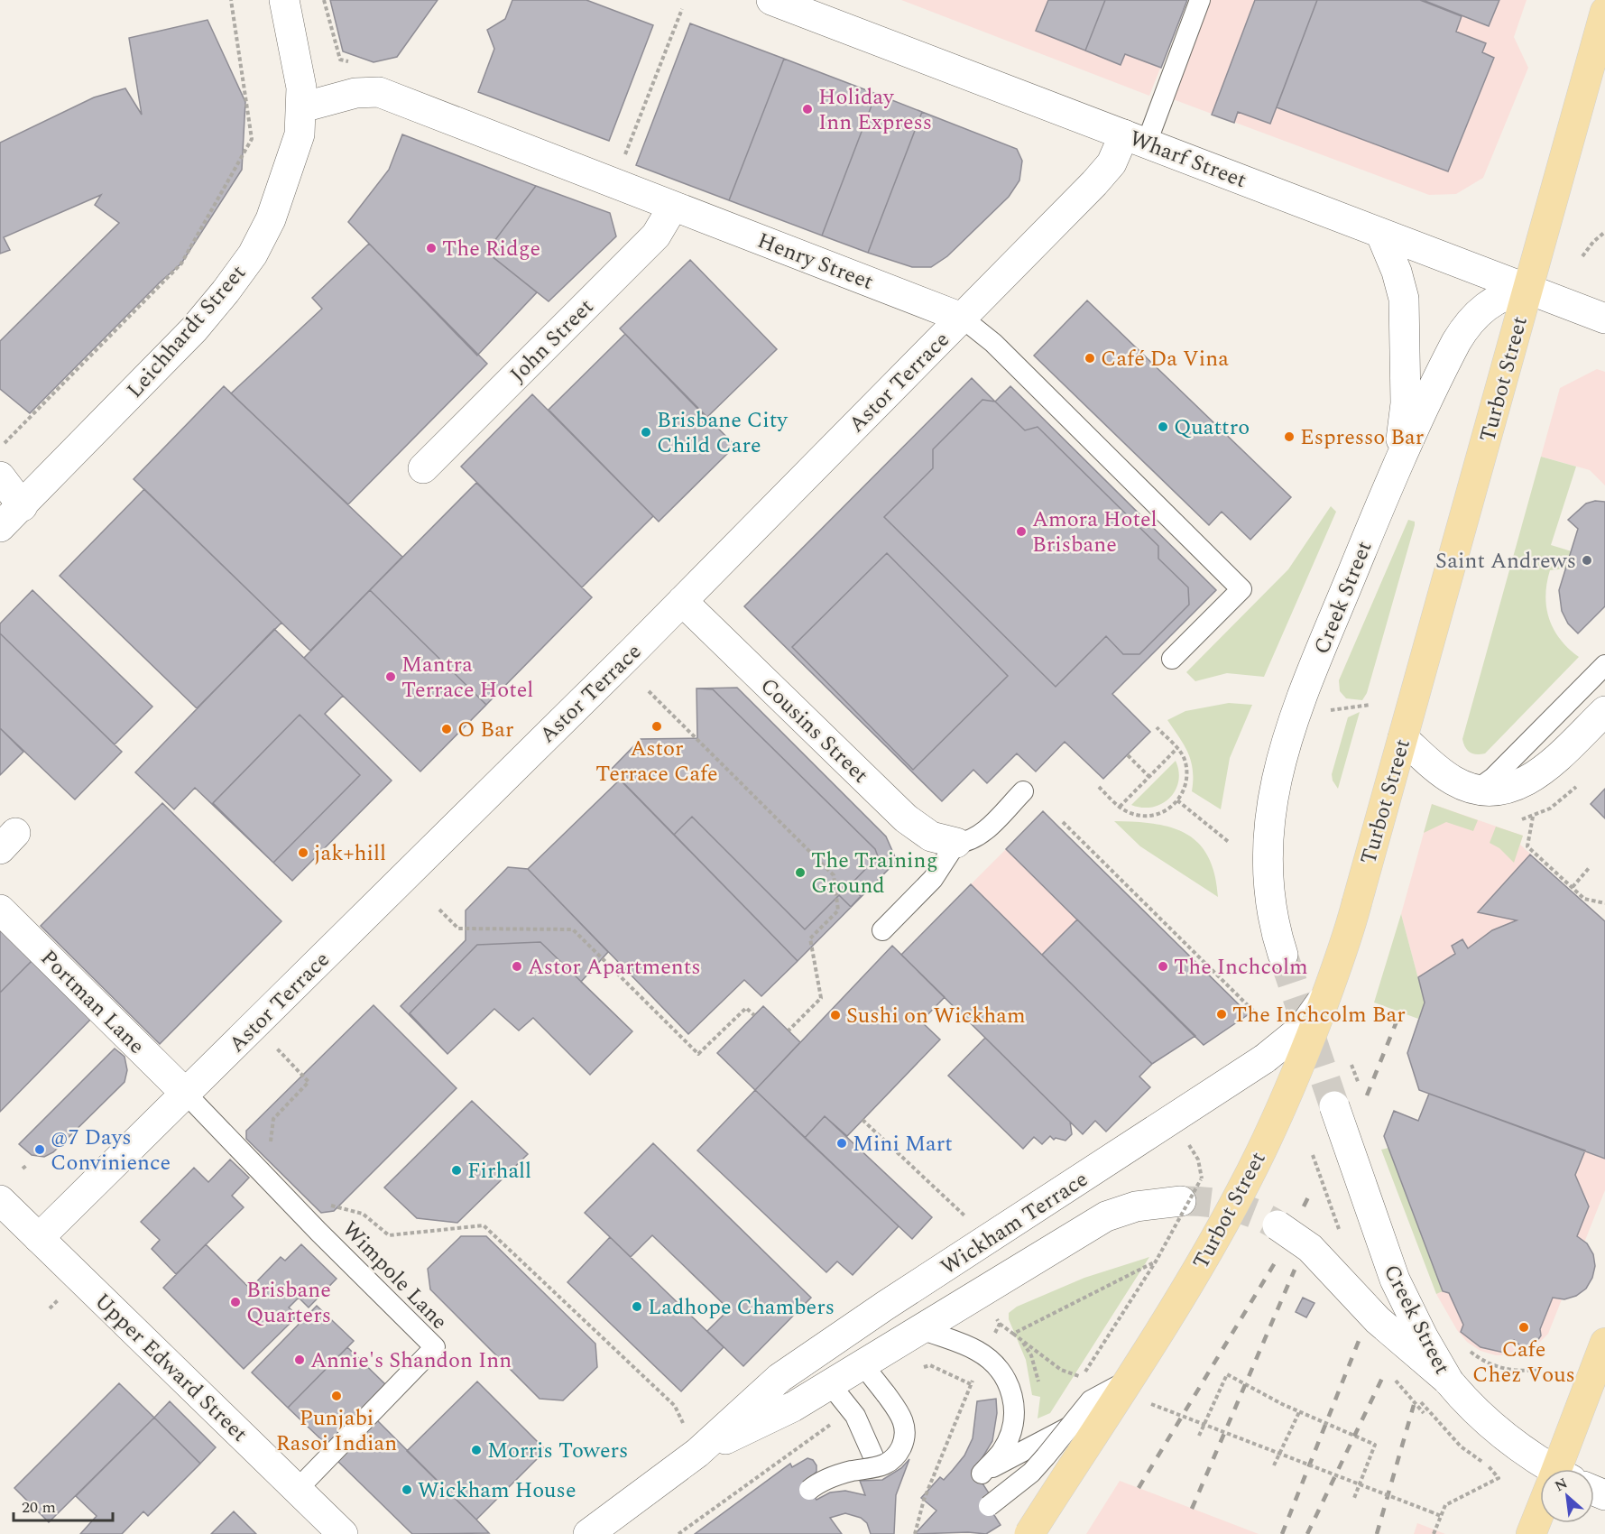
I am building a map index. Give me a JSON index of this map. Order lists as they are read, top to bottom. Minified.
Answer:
{"streets":{"main road":["Turbot Street"],"street":["Wharf Street","Henry Street","Leichhardt Street","John Street","Astor Terrace","Creek Street","Cousins Street","Portman Lane","Wickham Terrace","Upper Edward Street"],"lane":["Wimpole Lane"]},"crossings":[["Wharf Street","Turbot Street"],["Wharf Street","Astor Terrace"],["Wharf Street","Creek Street"],["Henry Street","Leichhardt Street"],["Henry Street","John Street"],["Henry Street","Astor Terrace"],["Turbot Street","Creek Street"],["Turbot Street","Wickham Terrace"],["Astor Terrace","Cousins Street"],["Astor Terrace","Portman Lane"],["Astor Terrace","Wimpole Lane"],["Astor Terrace","Upper Edward Street"],["Portman Lane","Wimpole Lane"],["Wimpole Lane","Upper Edward Street"]],"places":["Holiday Inn Express","The Ridge","Café Da Vina","Quattro","Brisbane City Child Care","Espresso Bar","Amora Hotel Brisbane","Saint Andrews","Mantra Terrace Hotel","Astor Terrace Cafe","O Bar","jak+hill","The Training Ground","Astor Apartments","The Inchcolm","The Inchcolm Bar","Sushi on Wickham","Mini Mart","@7 Days Convinience","Firhall","Brisbane Quarters","Ladhope Chambers","Cafe Chez Vous","Annie's Shandon Inn","Punjabi Rasoi Indian","Morris Towers","Wickham House"],"scale_bar":"20 m","north":"top left"}
